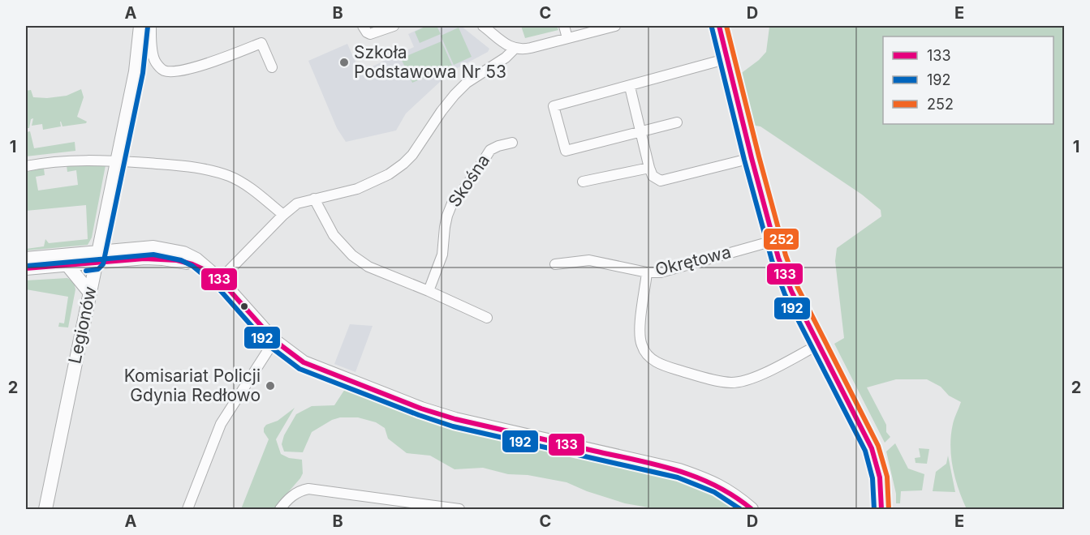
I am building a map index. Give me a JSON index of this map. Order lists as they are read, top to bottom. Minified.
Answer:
{"streets":{"street":["Skośna","Okrętowa","Legionów"]},"places":["Szkoła Podstawowa Nr 53","Komisariat Policji Gdynia Redłowo"],"lines":["transit line 133","transit line 252","transit line 192"],"legend":["133","192","252"],"grid":{"columns":["A","B","C","D","E"],"rows":["1","2"]}}
